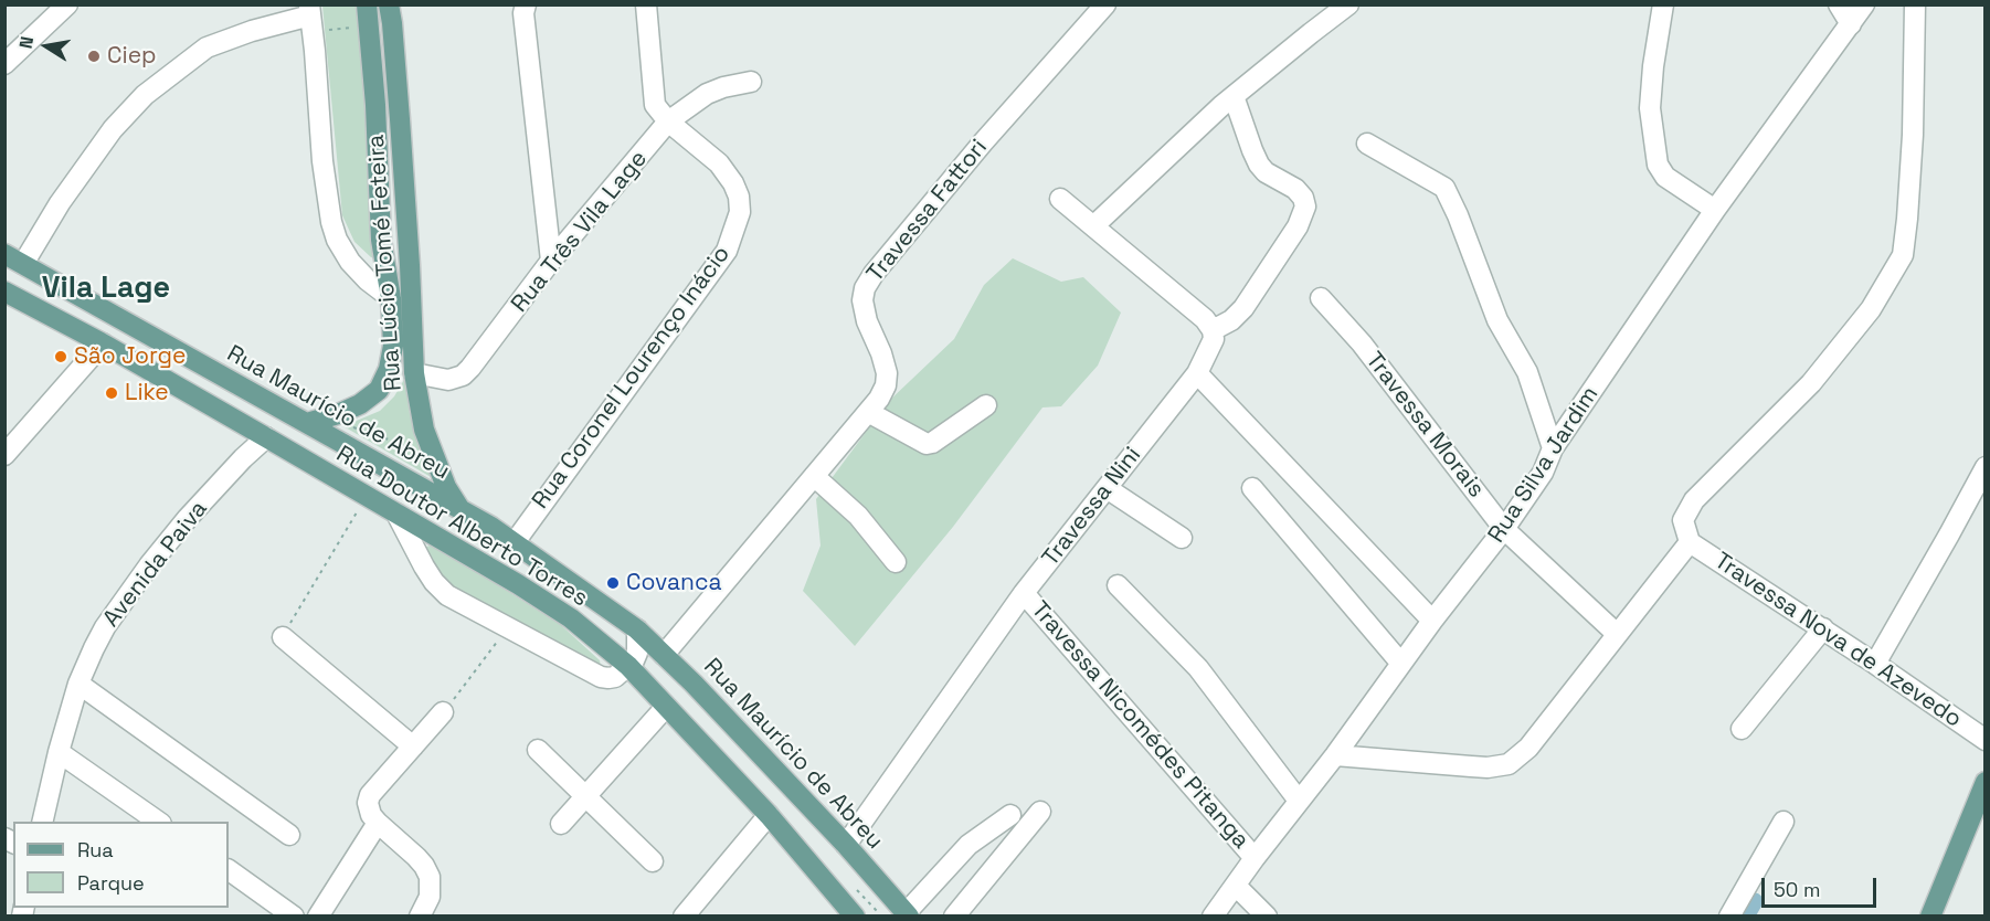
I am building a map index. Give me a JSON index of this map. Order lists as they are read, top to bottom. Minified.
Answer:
{"streets":{"main road":["Rua Lúcio Tomé Feteira","Rua Maurício de Abreu","Rua Doutor Alberto Torres"],"street":["Travessa Fattori","Rua Três Vila Lage","Rua Coronel Lourenço Inácio","Travessa Morais","Rua Silva Jardim","Travessa Nini","Avenida Paiva","Travessa Nova de Azevedo","Travessa Nicomédes Pitanga"]},"crossings":[["Travessa Fattori","Rua Maurício de Abreu"],["Rua Três Vila Lage","Rua Lúcio Tomé Feteira"],["Rua Três Vila Lage","Rua Coronel Lourenço Inácio"],["Rua Lúcio Tomé Feteira","Rua Maurício de Abreu"],["Rua Coronel Lourenço Inácio","Rua Maurício de Abreu"],["Rua Maurício de Abreu","Travessa Nini"],["Travessa Morais","Rua Silva Jardim"],["Rua Silva Jardim","Travessa Nicomédes Pitanga"],["Travessa Nini","Travessa Nicomédes Pitanga"],["Rua Doutor Alberto Torres","Avenida Paiva"]],"districts":["Vila Lage"],"places":["Ciep","São Jorge","Like","Covanca"],"legend":["Rua","Parque"],"scale_bar":"50 m","north":"left"}
